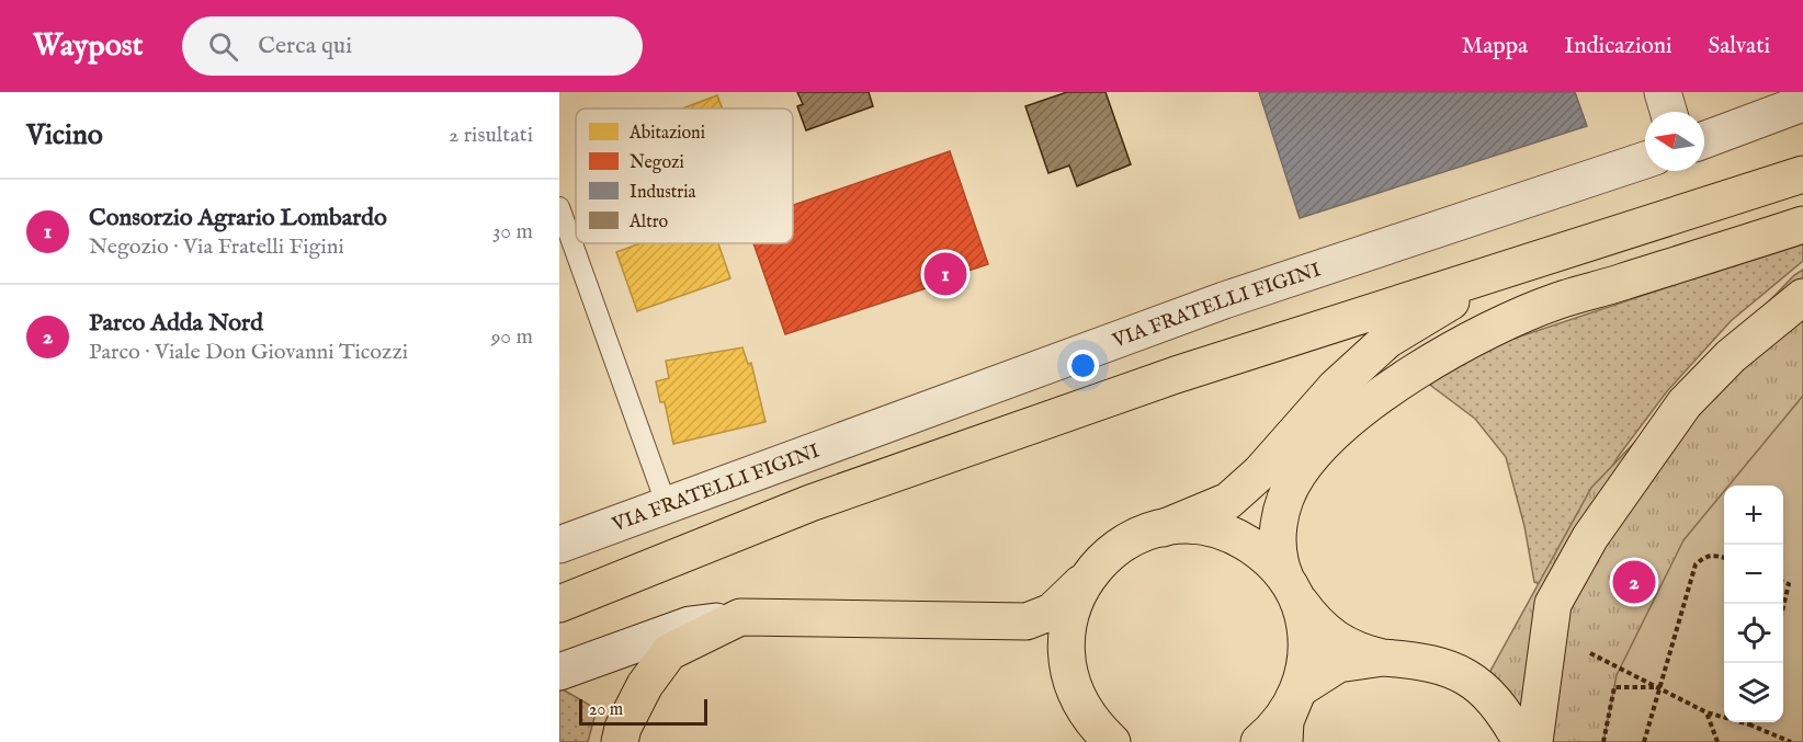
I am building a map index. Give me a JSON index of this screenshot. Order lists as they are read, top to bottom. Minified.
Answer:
{"streets":{"street":["VIA FRATELLI FIGINI"]},"legend":["Abitazioni","Negozi","Industria","Altro"],"scale_bar":"20 m","north":"left","page":{"header":"Waypost","search":"Cerca qui","nav":["Mappa","Indicazioni","Salvati"],"heading":["Vicino","2 risultati"],"list":[{"mark":"1","name":"Consorzio Agrario Lombardo","note":"Negozio · Via Fratelli Figini","value":"30 m"},{"mark":"2","name":"Parco Adda Nord","note":"Parco · Viale Don Giovanni Ticozzi","value":"90 m"}],"pins":["1","2"],"map_buttons":["+","−"],"scale":"20 m"}}
